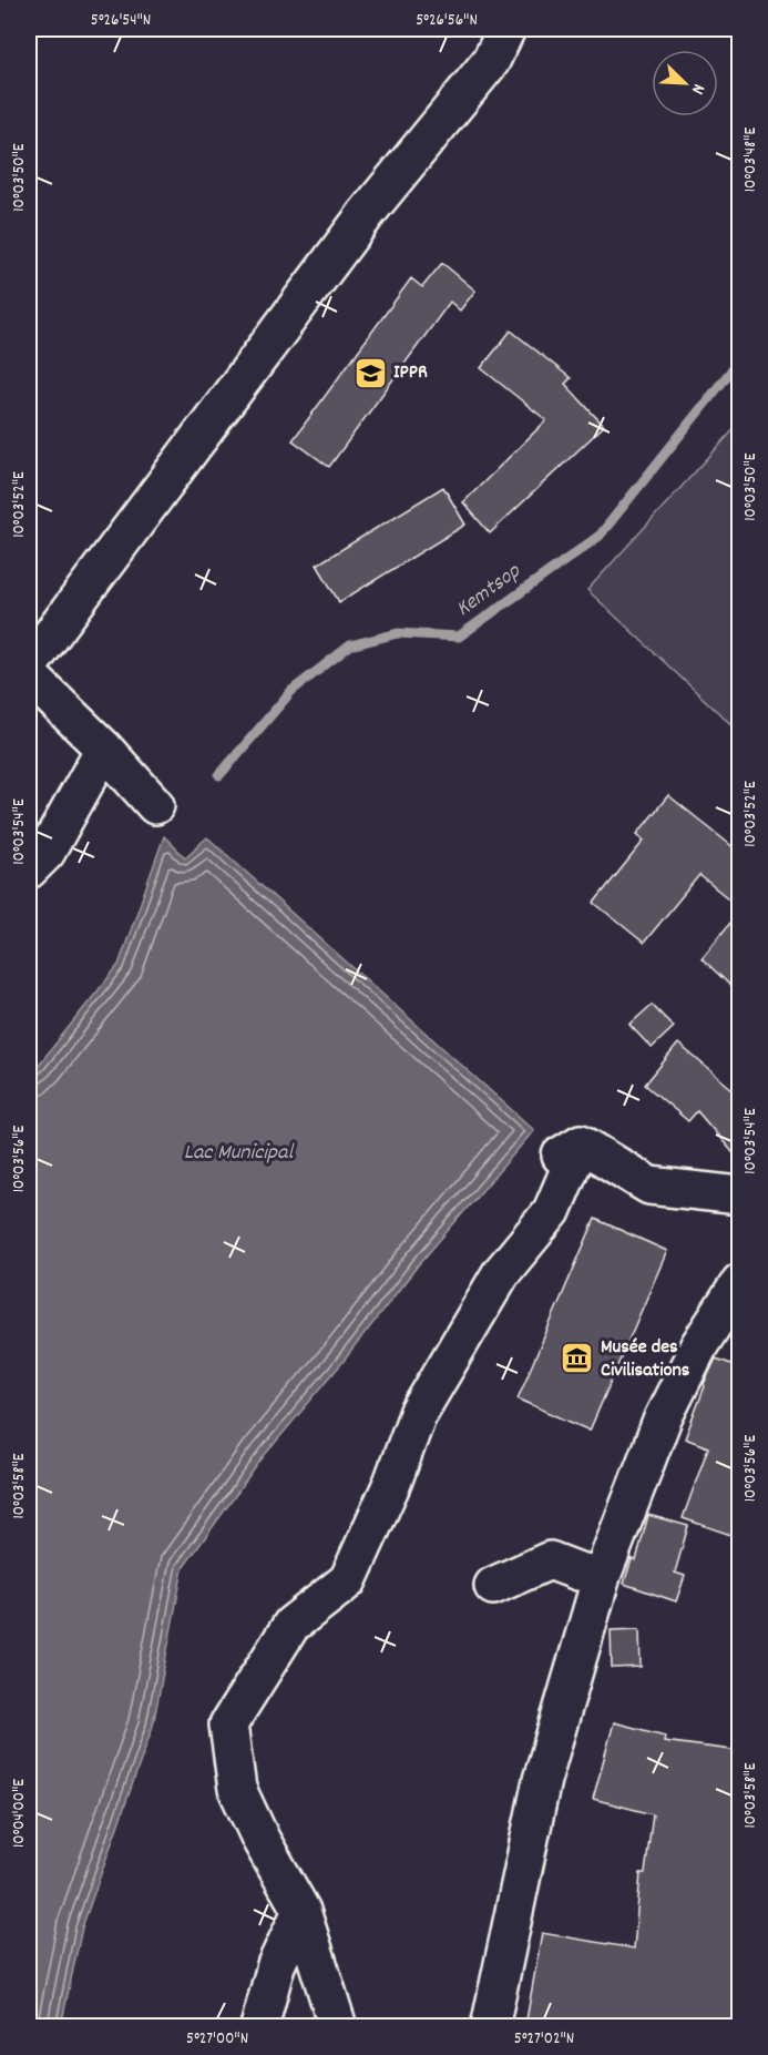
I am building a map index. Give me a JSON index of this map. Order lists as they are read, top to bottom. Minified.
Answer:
{"water":["Kemtsop","Lac Municipal"],"places":{"school or university":["IPPR"],"museum":["Musée des Civilisations"]},"north":"bottom right","coordinates":["5°26'54\"N","5°26'56\"N","10°03'48\"E","10°03'50\"E","10°03'52\"E","10°03'54\"E","10°03'56\"E","10°03'58\"E","10°04'00\"E","5°27'00\"N","5°27'02\"N"]}
